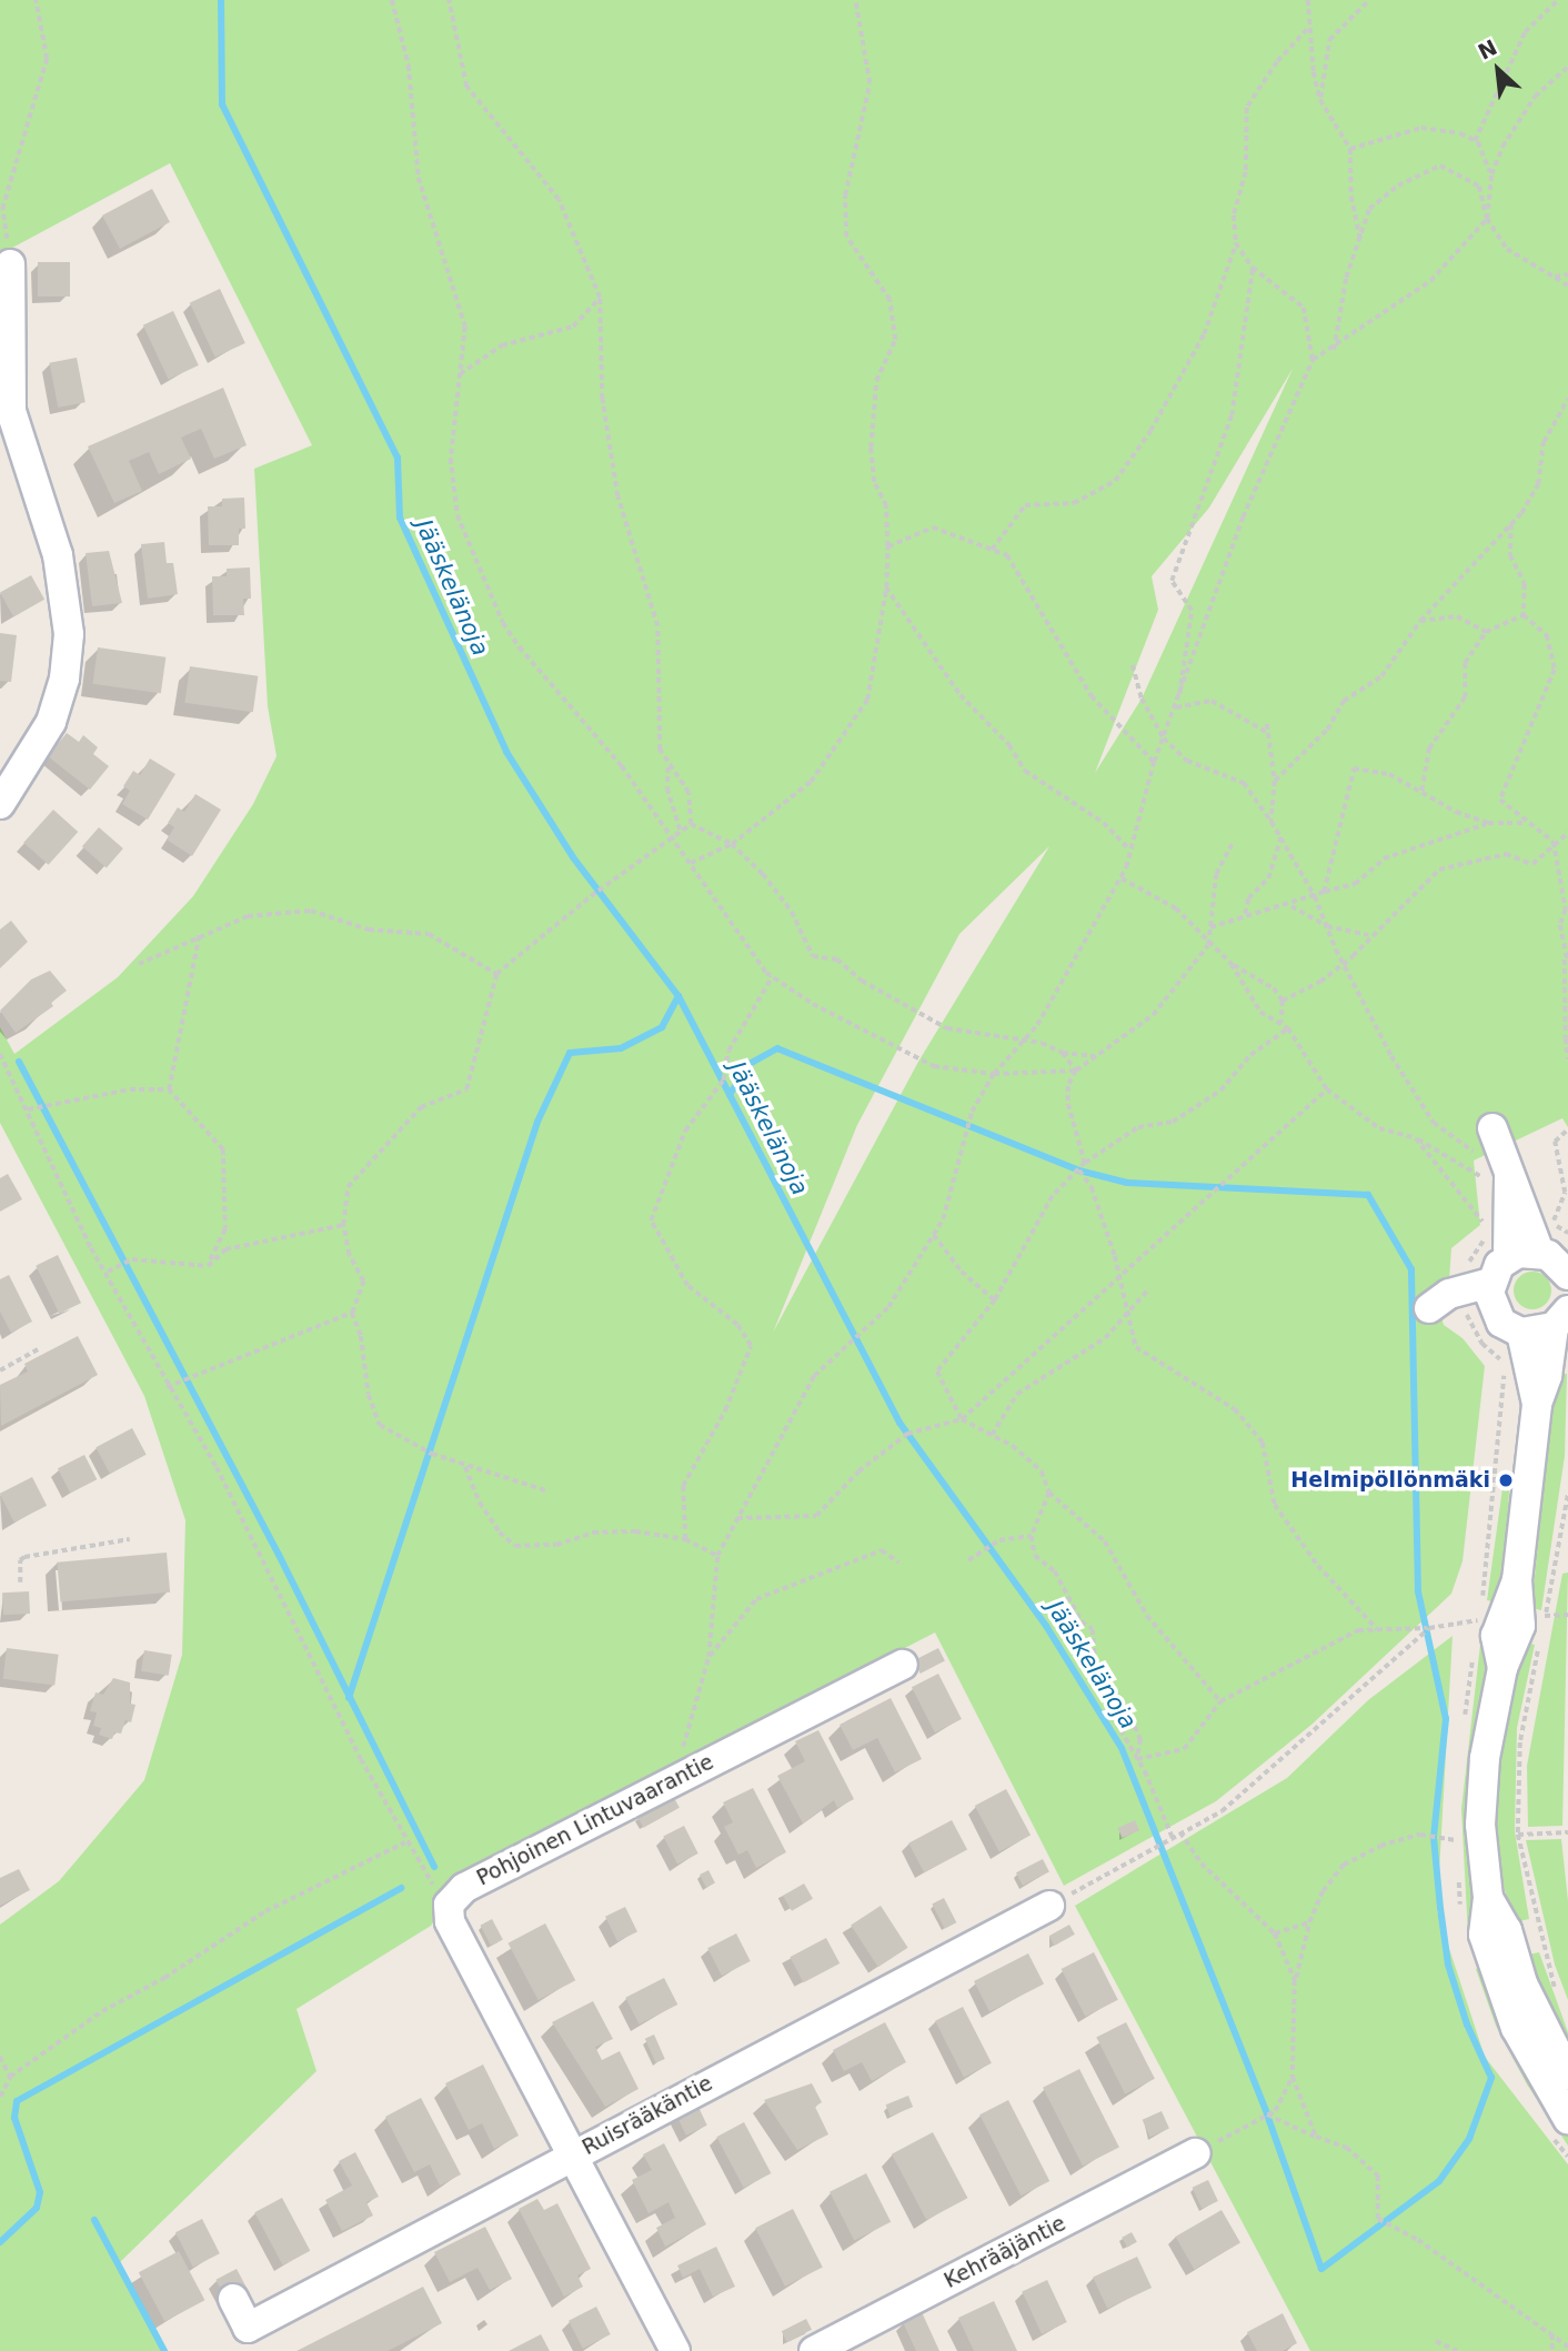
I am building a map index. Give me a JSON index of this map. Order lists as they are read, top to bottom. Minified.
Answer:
{"streets":{"street":["Pohjoinen Lintuvaarantie","Ruisrääkäntie","Kehrääjäntie"]},"water":["Jääskelänoja"],"places":["Helmipöllönmäki"],"north":"top left"}
